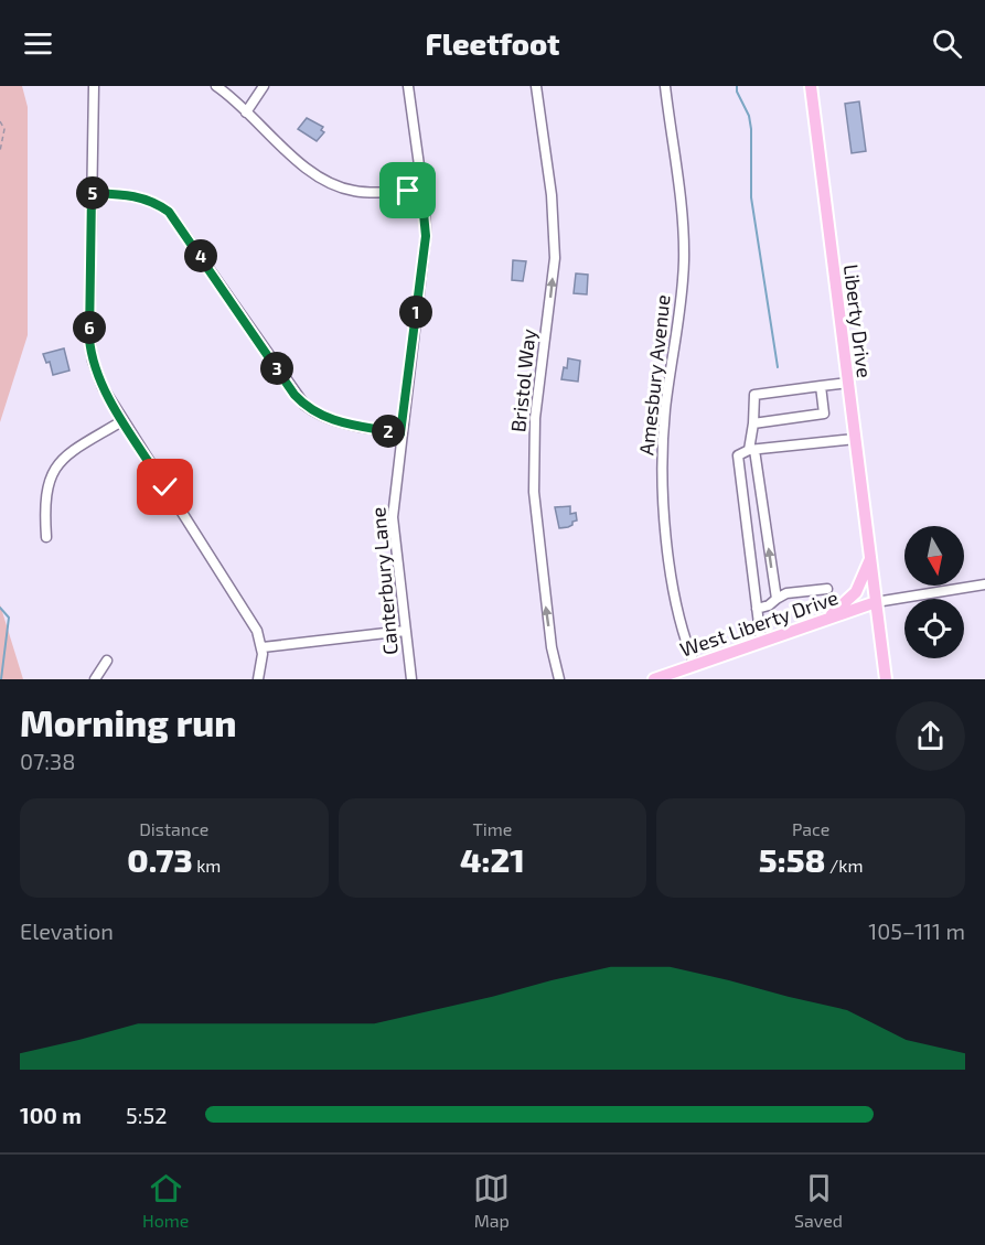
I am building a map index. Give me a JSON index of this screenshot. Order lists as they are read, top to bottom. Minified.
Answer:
{"streets":{"main road":["Liberty Drive","West Liberty Drive"],"street":["Amesbury Avenue","Bristol Way","Canterbury Lane"]},"crossings":[["Liberty Drive","West Liberty Drive"],["Amesbury Avenue","West Liberty Drive"]],"one_way":["Bristol Way"],"north":"bottom","page":{"header":"Fleetfoot","pins":["5","4","1","6","3","2"],"heading":["Morning run","07:38"],"stats":[["Distance","0.73 km"],["Time","4:21"],["Pace","5:58 /km"]],"chart":["Elevation","105–111 m"],"list":[{"name":"100 m","note":"5:52"}],"tabs":["Home","Map","Saved"]}}
